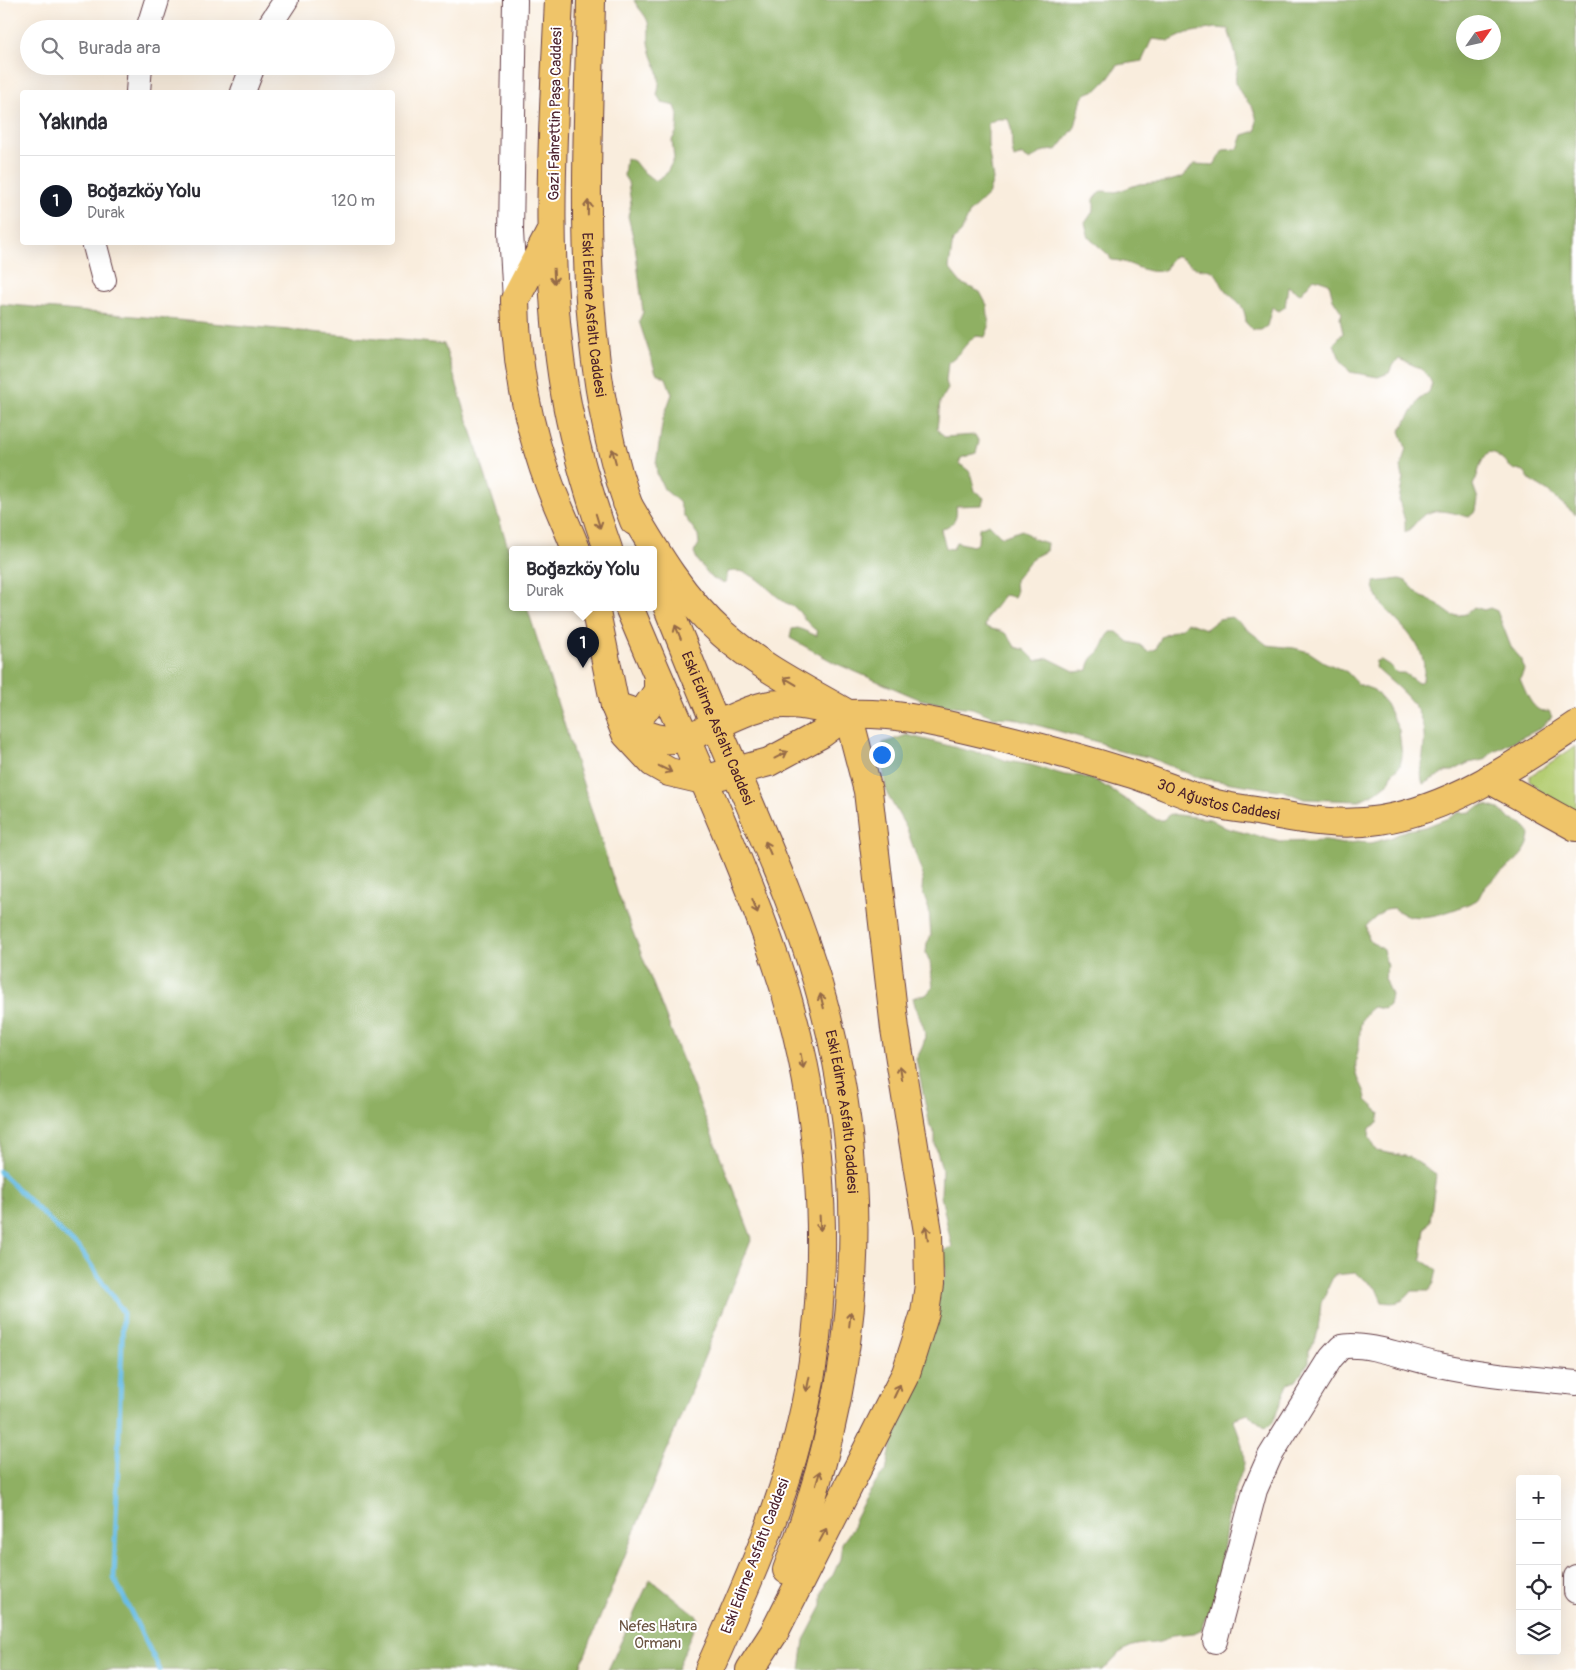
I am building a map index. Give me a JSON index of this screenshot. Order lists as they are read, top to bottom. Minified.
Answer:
{"streets":{"main road":["Gazi Fahrettin Paşa Caddesi","Eski Edirne Asfaltı Caddesi","30 Ağustos Caddesi"]},"crossings":[["Eski Edirne Asfaltı Caddesi","30 Ağustos Caddesi"]],"parks":["Nefes Hatıra Ormanı"],"north":"top right","page":{"search":"Burada ara","heading":"Yakında","list":[{"mark":"1","name":"Boğazköy Yolu","note":"Durak","value":"120 m"}],"popup":["Boğazköy Yolu","Durak"],"pins":"1","map_buttons":["+","−"]}}
